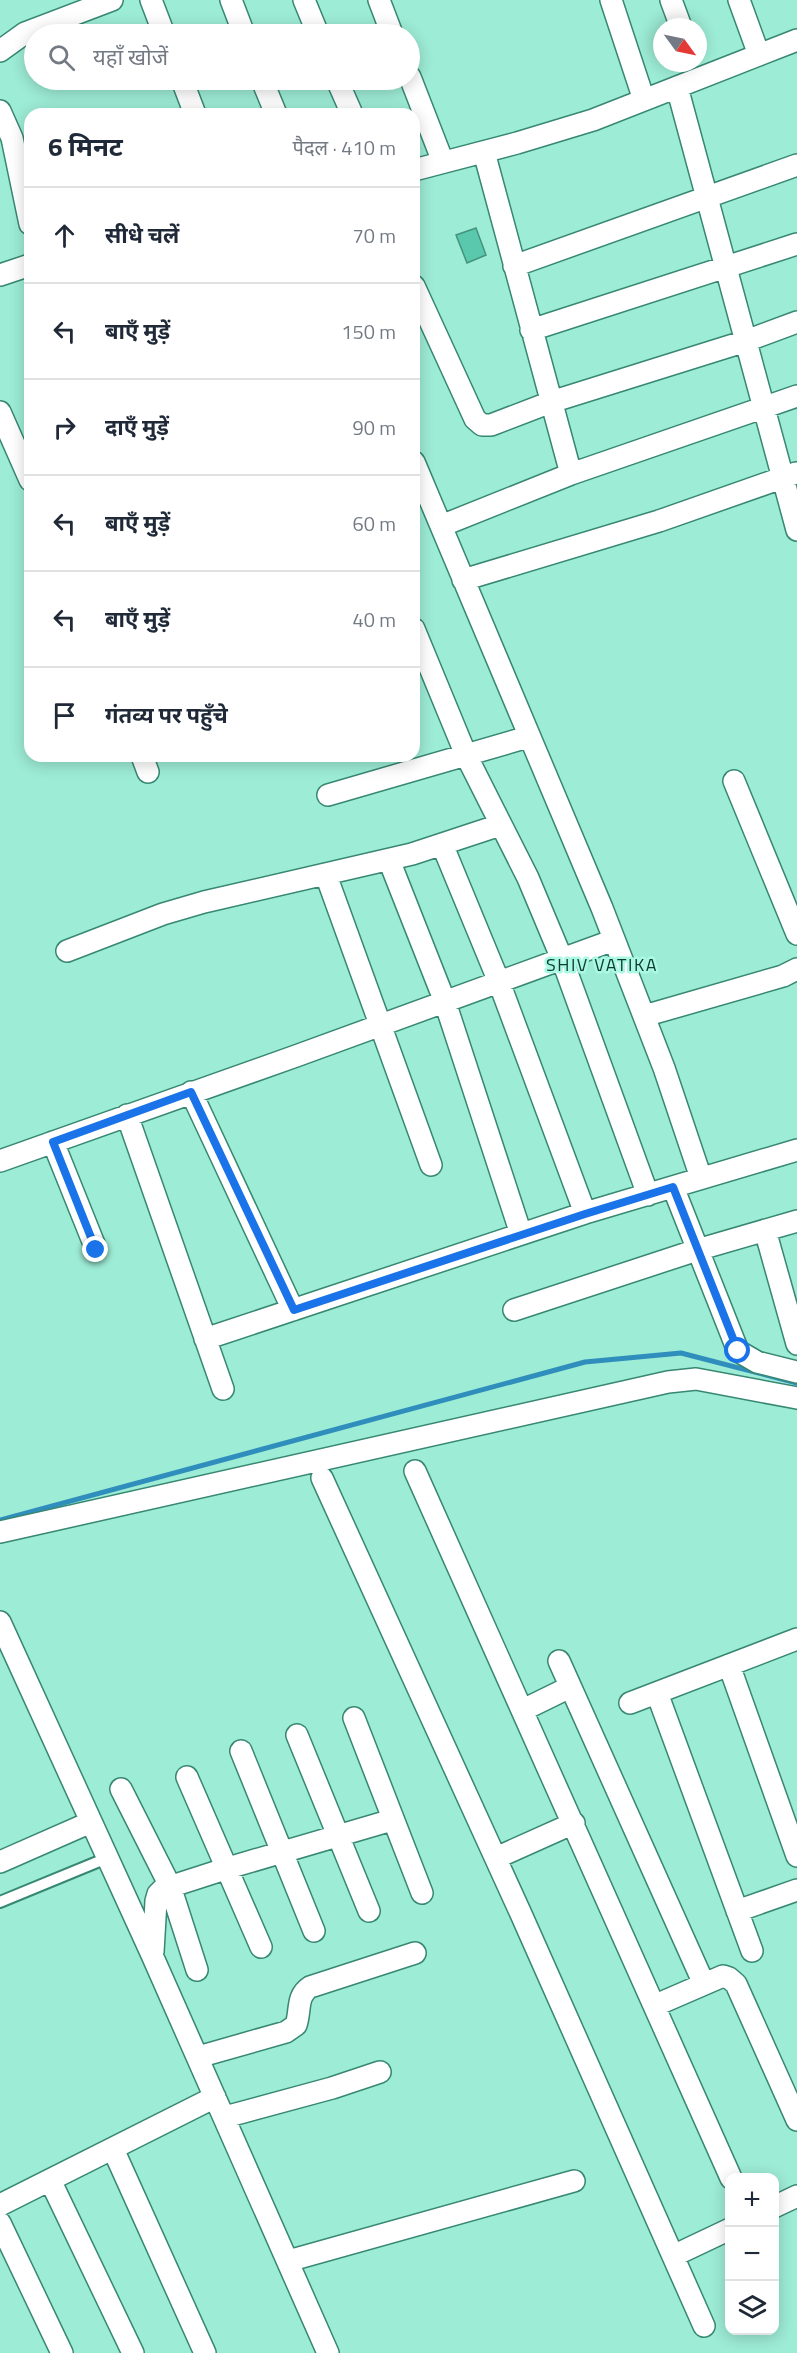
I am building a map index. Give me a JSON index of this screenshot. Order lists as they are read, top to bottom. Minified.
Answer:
{"districts":["SHIV VATIKA"],"north":"bottom right","page":{"search":"यहाँ खोजें","heading":["6 मिनट","पैदल · 410 m"],"list":[["सीधे चलें","70 m"],["बाएँ मुड़ें","150 m"],["दाएँ मुड़ें","90 m"],["बाएँ मुड़ें","60 m"],["बाएँ मुड़ें","40 m"],"गंतव्य पर पहुँचे"],"map_buttons":["+","−"]}}
